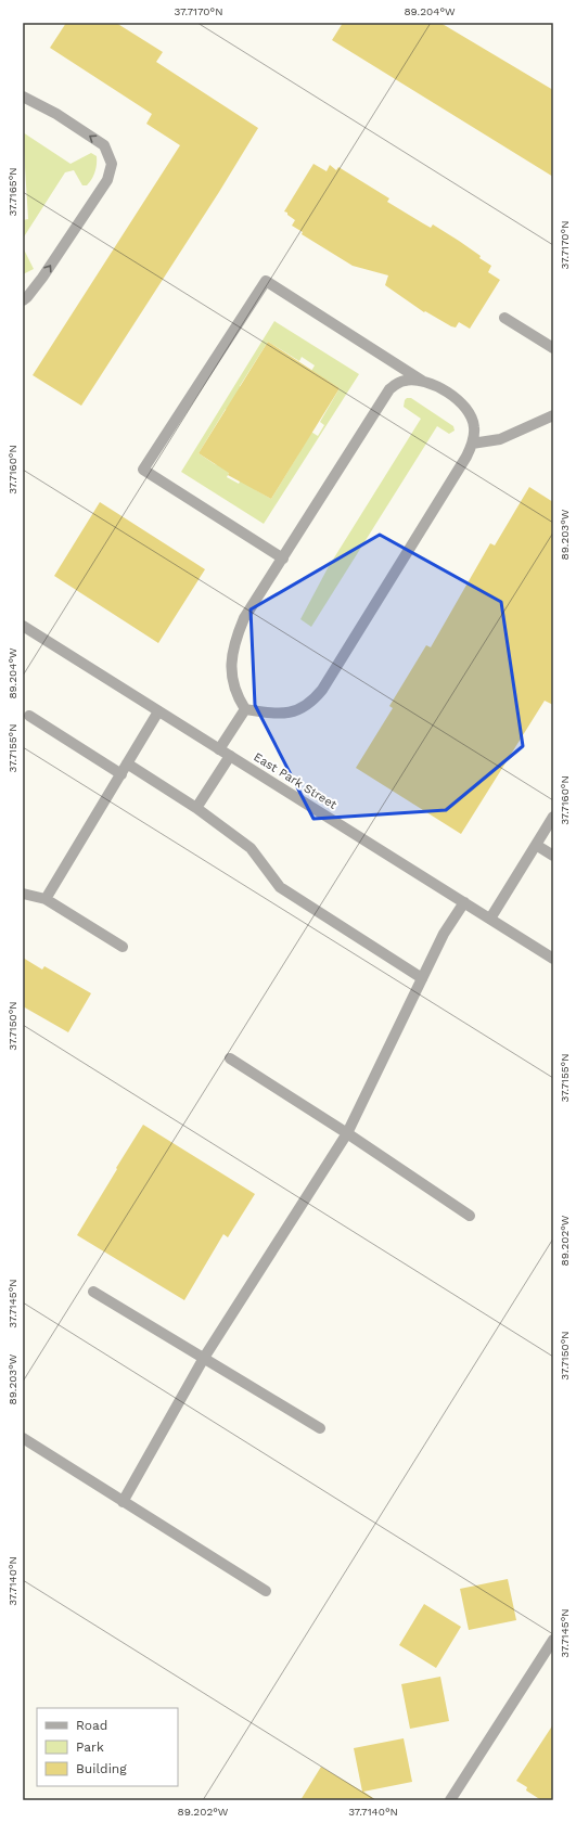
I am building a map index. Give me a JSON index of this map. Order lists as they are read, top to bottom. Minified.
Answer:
{"streets":{"street":["East Park Street"]},"legend":["Road","Park","Building"],"coordinates":["37.7170°N","89.204°W","37.7165°N","37.7160°N","89.203°W","37.7155°N","37.7150°N","89.202°W","37.7145°N","37.7140°N"]}
